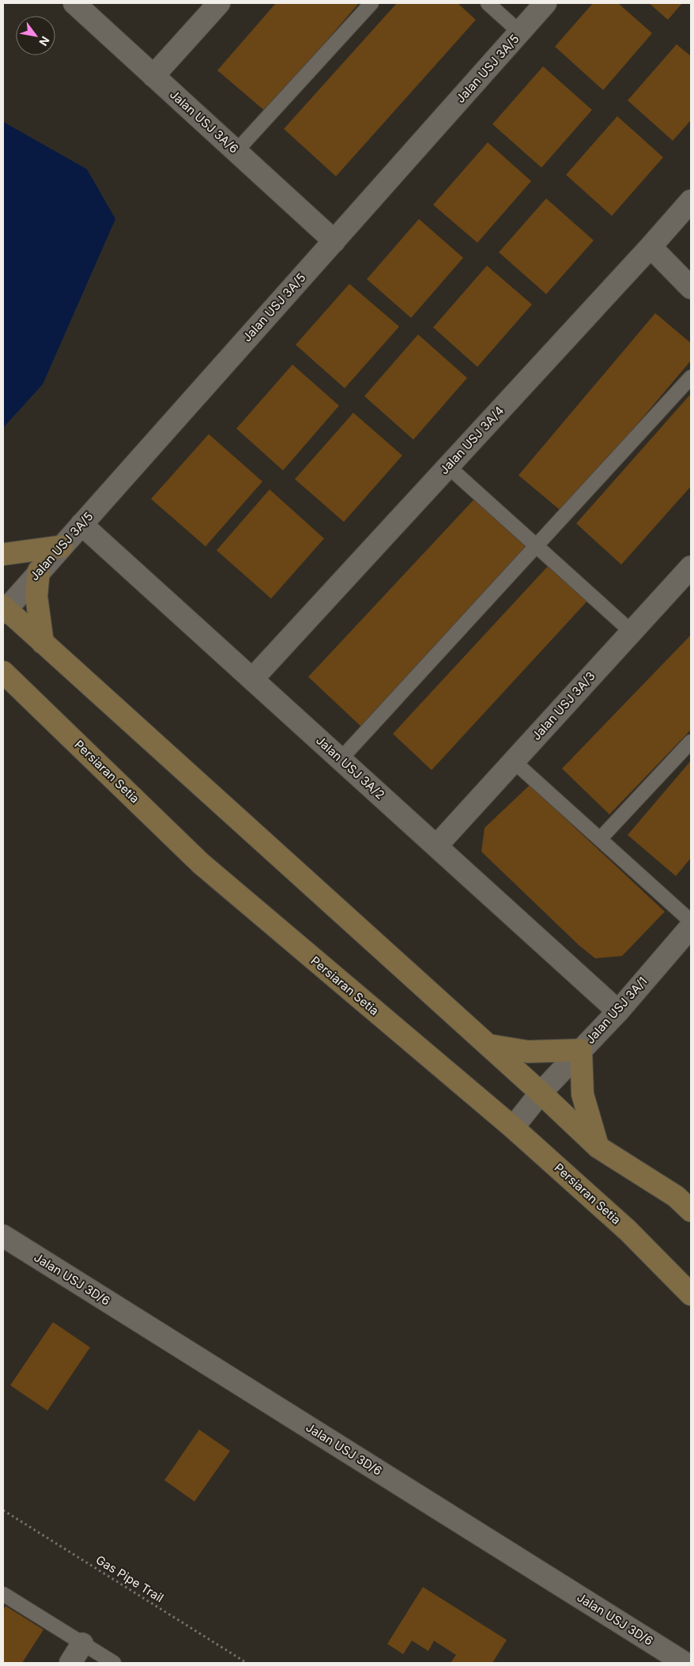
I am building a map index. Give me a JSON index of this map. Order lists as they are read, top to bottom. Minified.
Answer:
{"streets":{"main road":["Persiaran Setia"],"street":["Jalan USJ 3A/5","Jalan USJ 3A/6","Jalan USJ 3A/4","Jalan USJ 3A/3","Jalan USJ 3A/2","Jalan USJ 3A/1","Jalan USJ 3D/6"],"path":["Gas Pipe Trail"]},"crossings":[["Jalan USJ 3A/5","Jalan USJ 3A/6"],["Jalan USJ 3A/5","Jalan USJ 3A/2"],["Jalan USJ 3A/4","Jalan USJ 3A/2"],["Jalan USJ 3A/3","Jalan USJ 3A/2"],["Jalan USJ 3A/2","Jalan USJ 3A/1"],["Persiaran Setia","Jalan USJ 3A/1"]],"north":"bottom right"}
